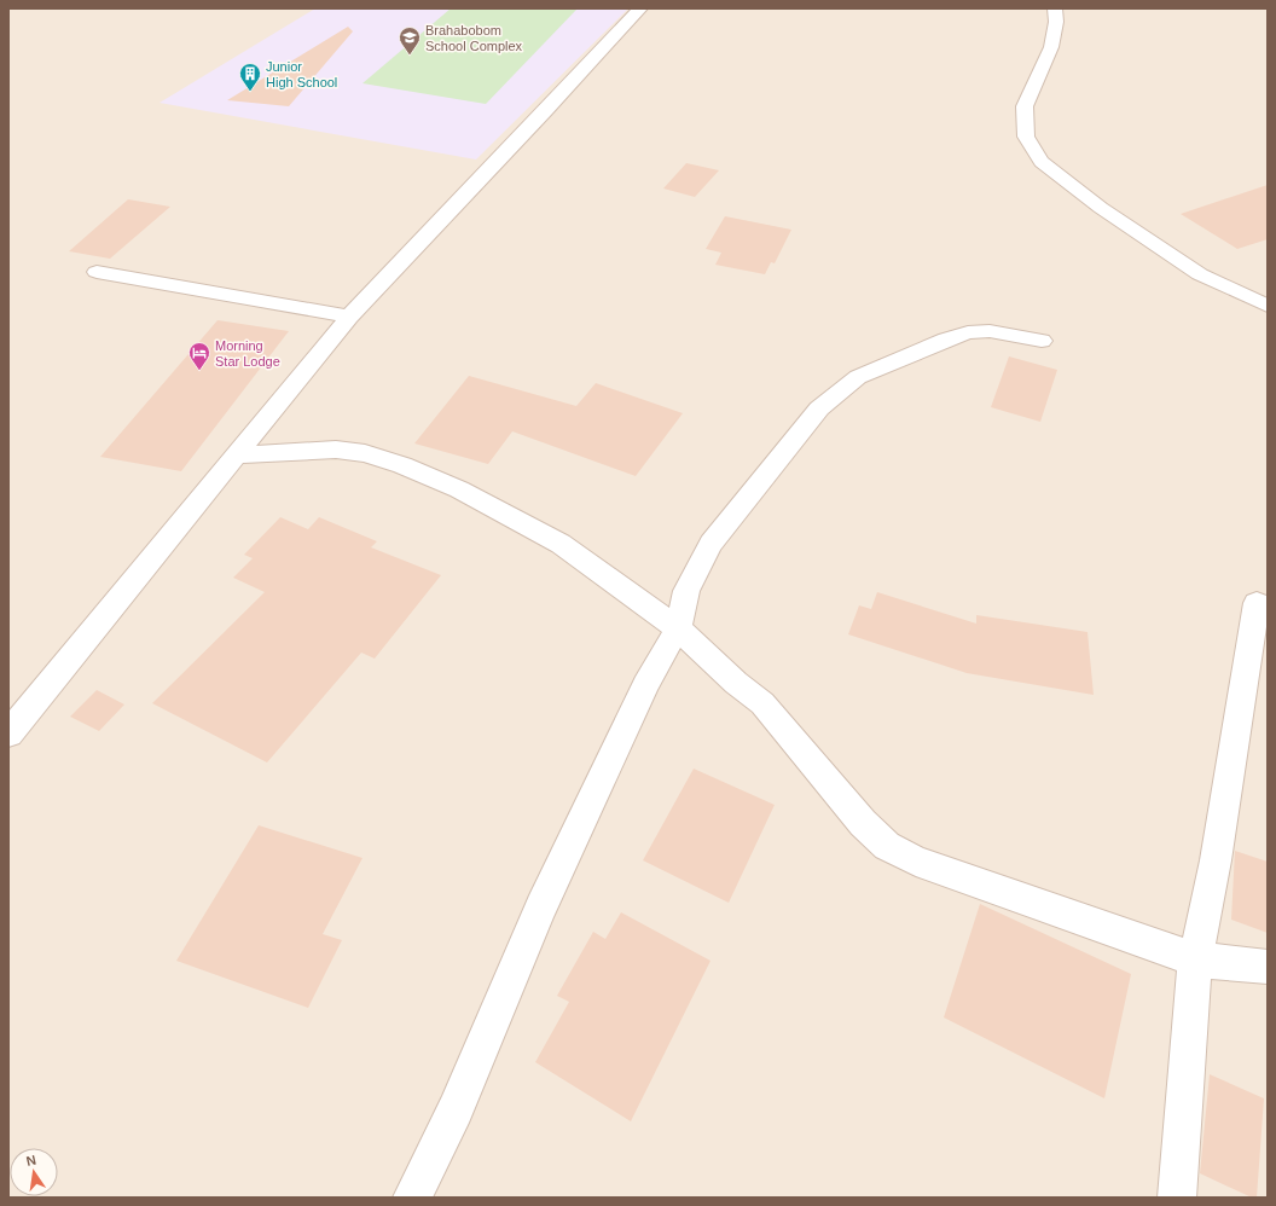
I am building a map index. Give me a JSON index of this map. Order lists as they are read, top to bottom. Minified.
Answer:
{"places":{"school or university":["Brahabobom School Complex"],"building":["Junior High School"],"hotel":["Morning Star Lodge"]},"north":"top"}
